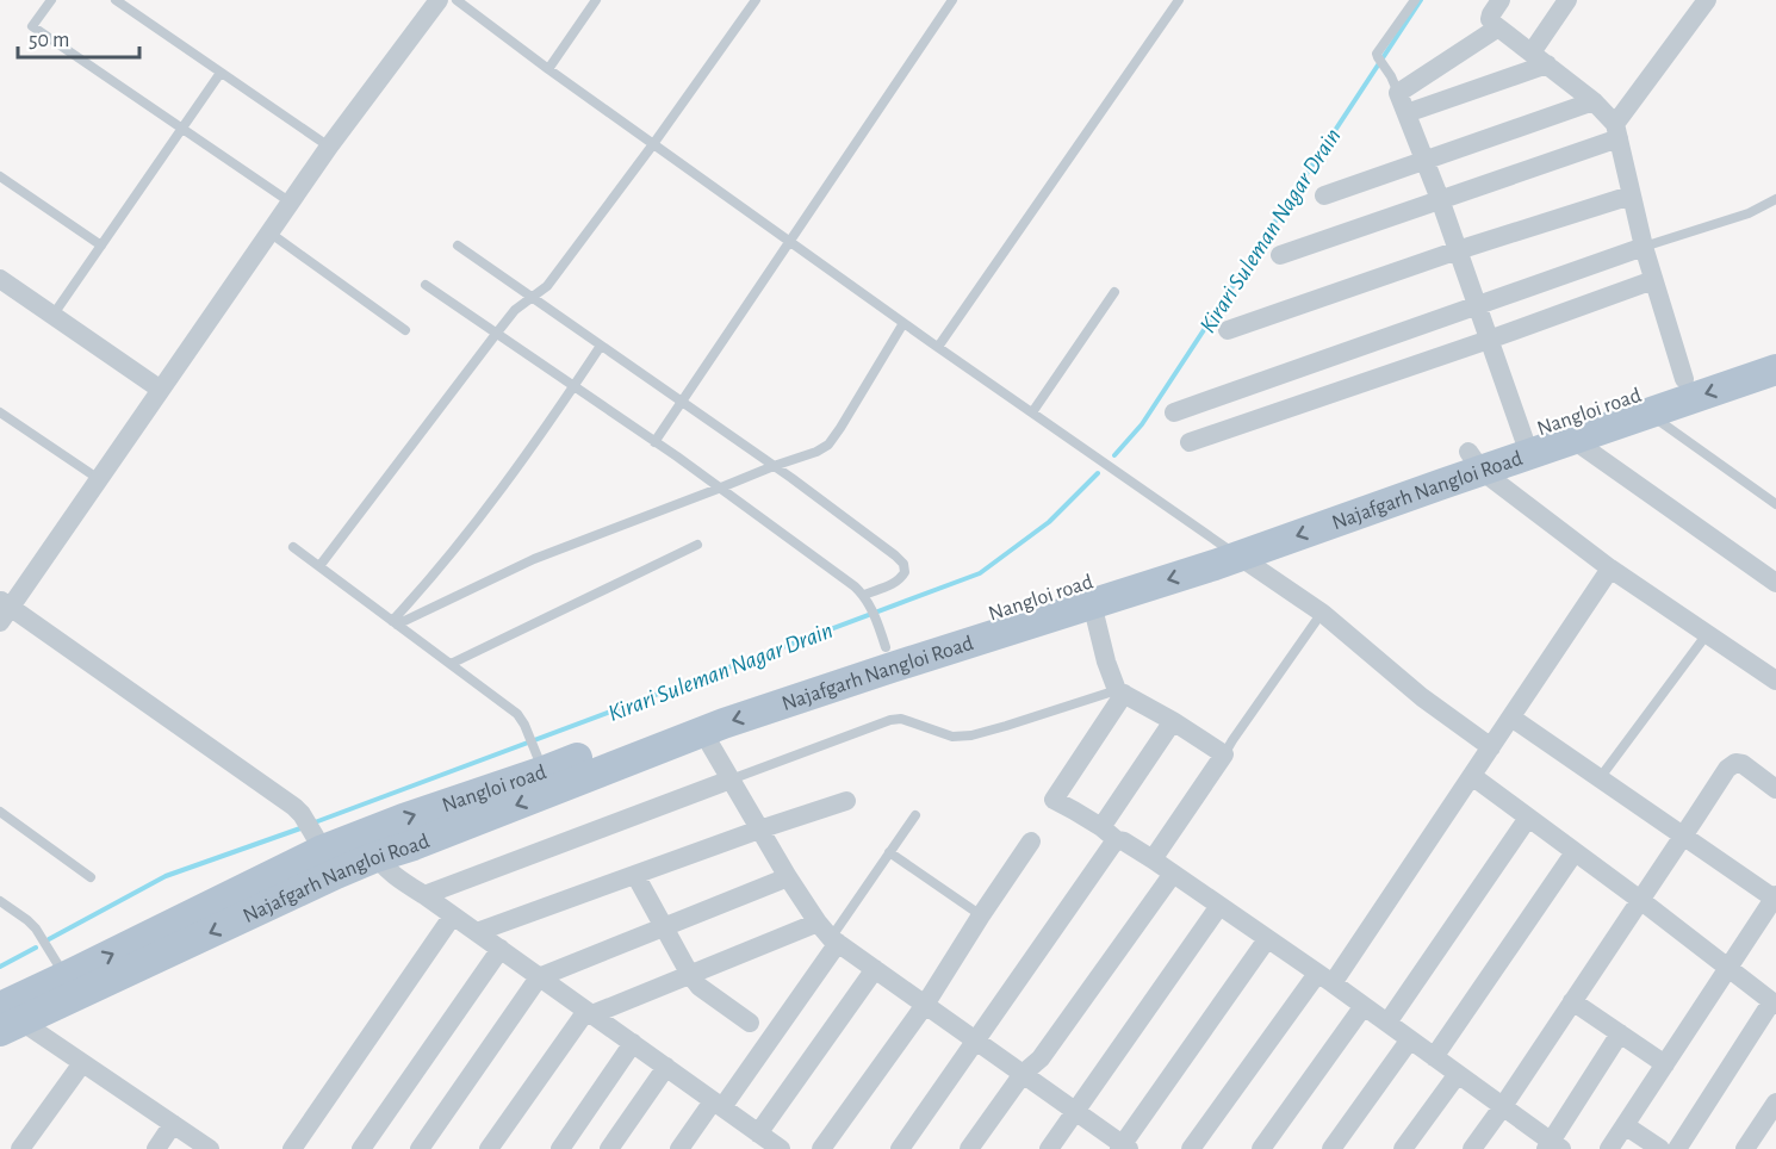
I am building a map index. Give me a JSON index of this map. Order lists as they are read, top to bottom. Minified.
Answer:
{"streets":{"main road":["Nangloi road","Najafgarh Nangloi Road"]},"crossings":[["Nangloi road","Najafgarh Nangloi Road"]],"one_way":["Najafgarh Nangloi Road"],"water":["Kirari Suleman Nagar Drain"],"scale_bar":"50 m"}
